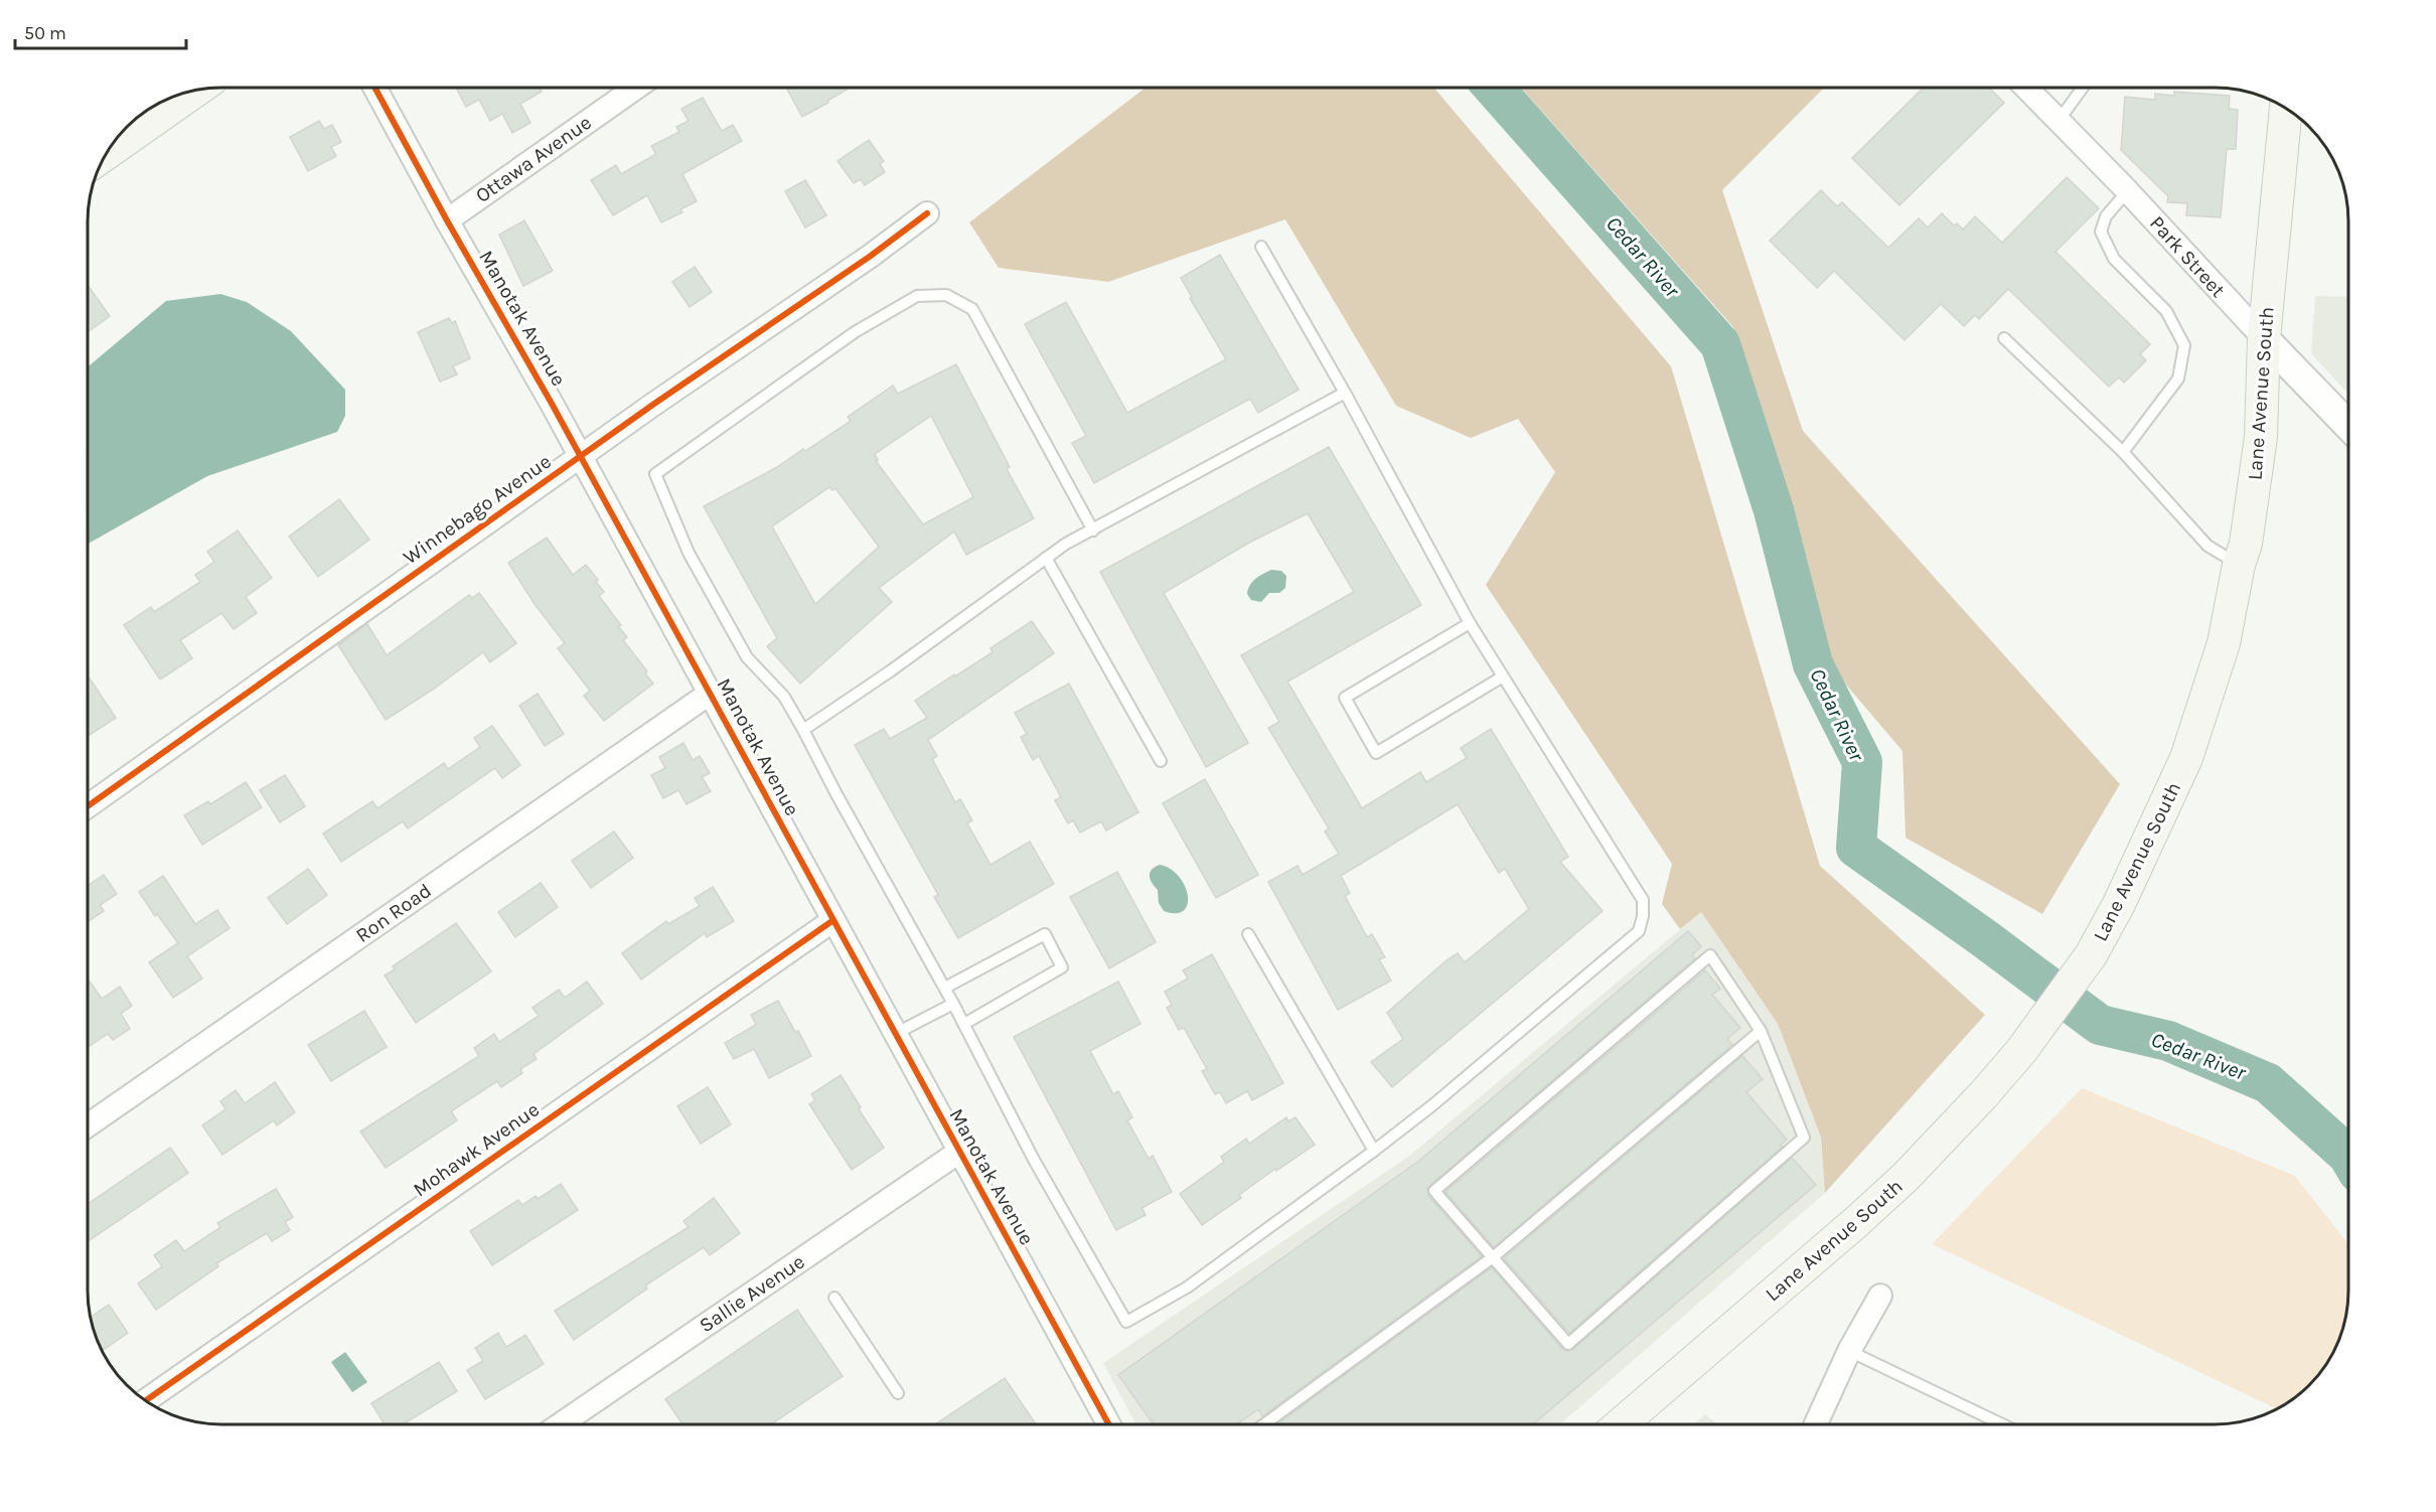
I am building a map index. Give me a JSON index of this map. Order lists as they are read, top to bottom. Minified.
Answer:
{"streets":{"main road":["Lane Avenue South"],"street":["Ottawa Avenue","Park Street","Manotak Avenue","Winnebago Avenue","Ron Road","Mohawk Avenue","Sallie Avenue"]},"crossings":[["Ottawa Avenue","Manotak Avenue"],["Park Street","Lane Avenue South"],["Manotak Avenue","Winnebago Avenue"],["Manotak Avenue","Ron Road"],["Manotak Avenue","Mohawk Avenue"],["Manotak Avenue","Sallie Avenue"]],"water":["Cedar River"],"scale_bar":"50 m"}
